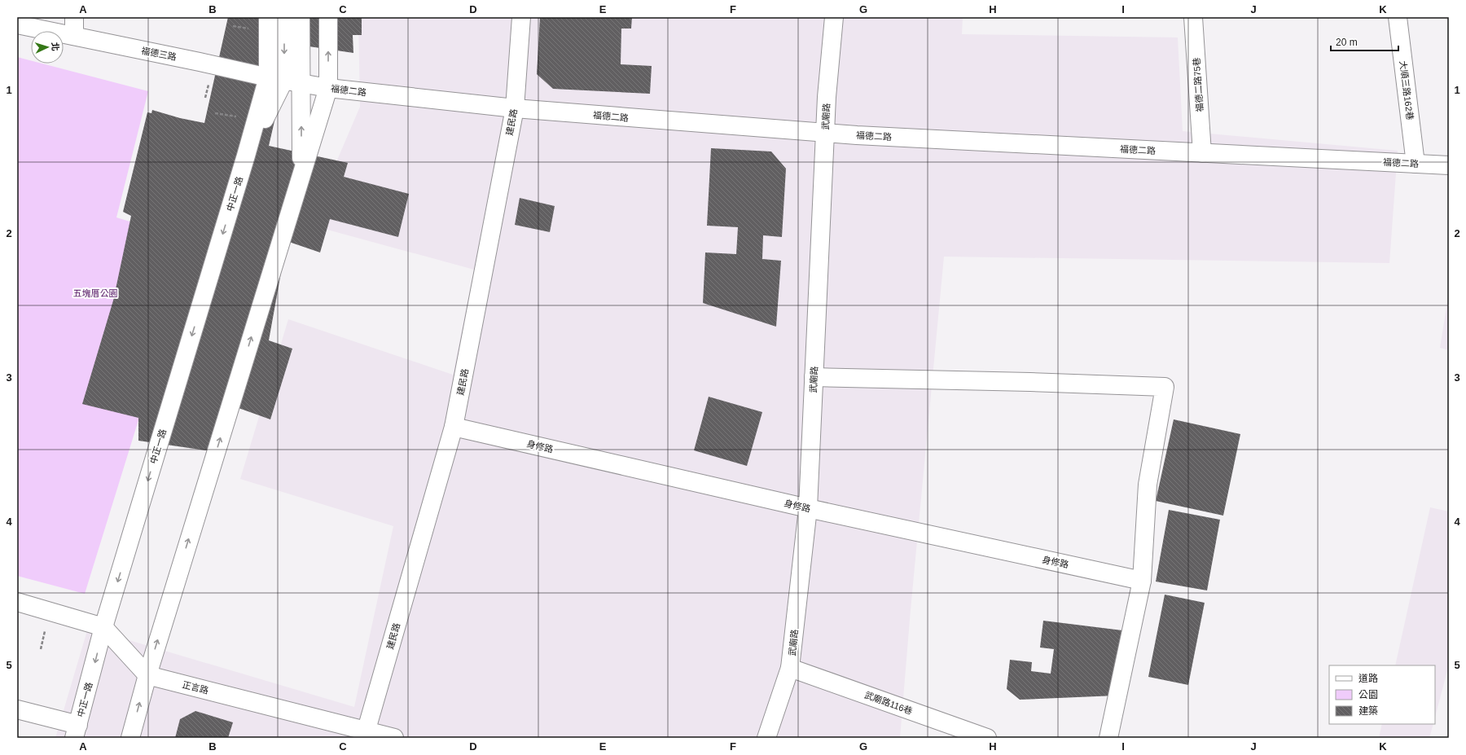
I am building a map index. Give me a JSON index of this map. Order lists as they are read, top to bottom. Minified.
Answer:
{"streets":{"street":["福德三路","福德二路75巷","福德二路","大順三路162巷","武廟路","建民路","中正一路","身修路","正言路","武廟路116巷"]},"crossings":[["福德三路","福德二路"],["福德三路","中正一路"],["福德二路75巷","福德二路"],["福德二路","大順三路162巷"],["福德二路","武廟路"],["福德二路","建民路"],["福德二路","中正一路"],["武廟路","身修路"],["武廟路","武廟路116巷"],["建民路","身修路"],["建民路","正言路"],["中正一路","正言路"]],"parks":["五塊厝公園"],"legend":["道路","公園","建築"],"scale_bar":"20 m","north":"right","grid":{"columns":["A","B","C","D","E","F","G","H","I","J","K"],"rows":["1","2","3","4","5"]}}
